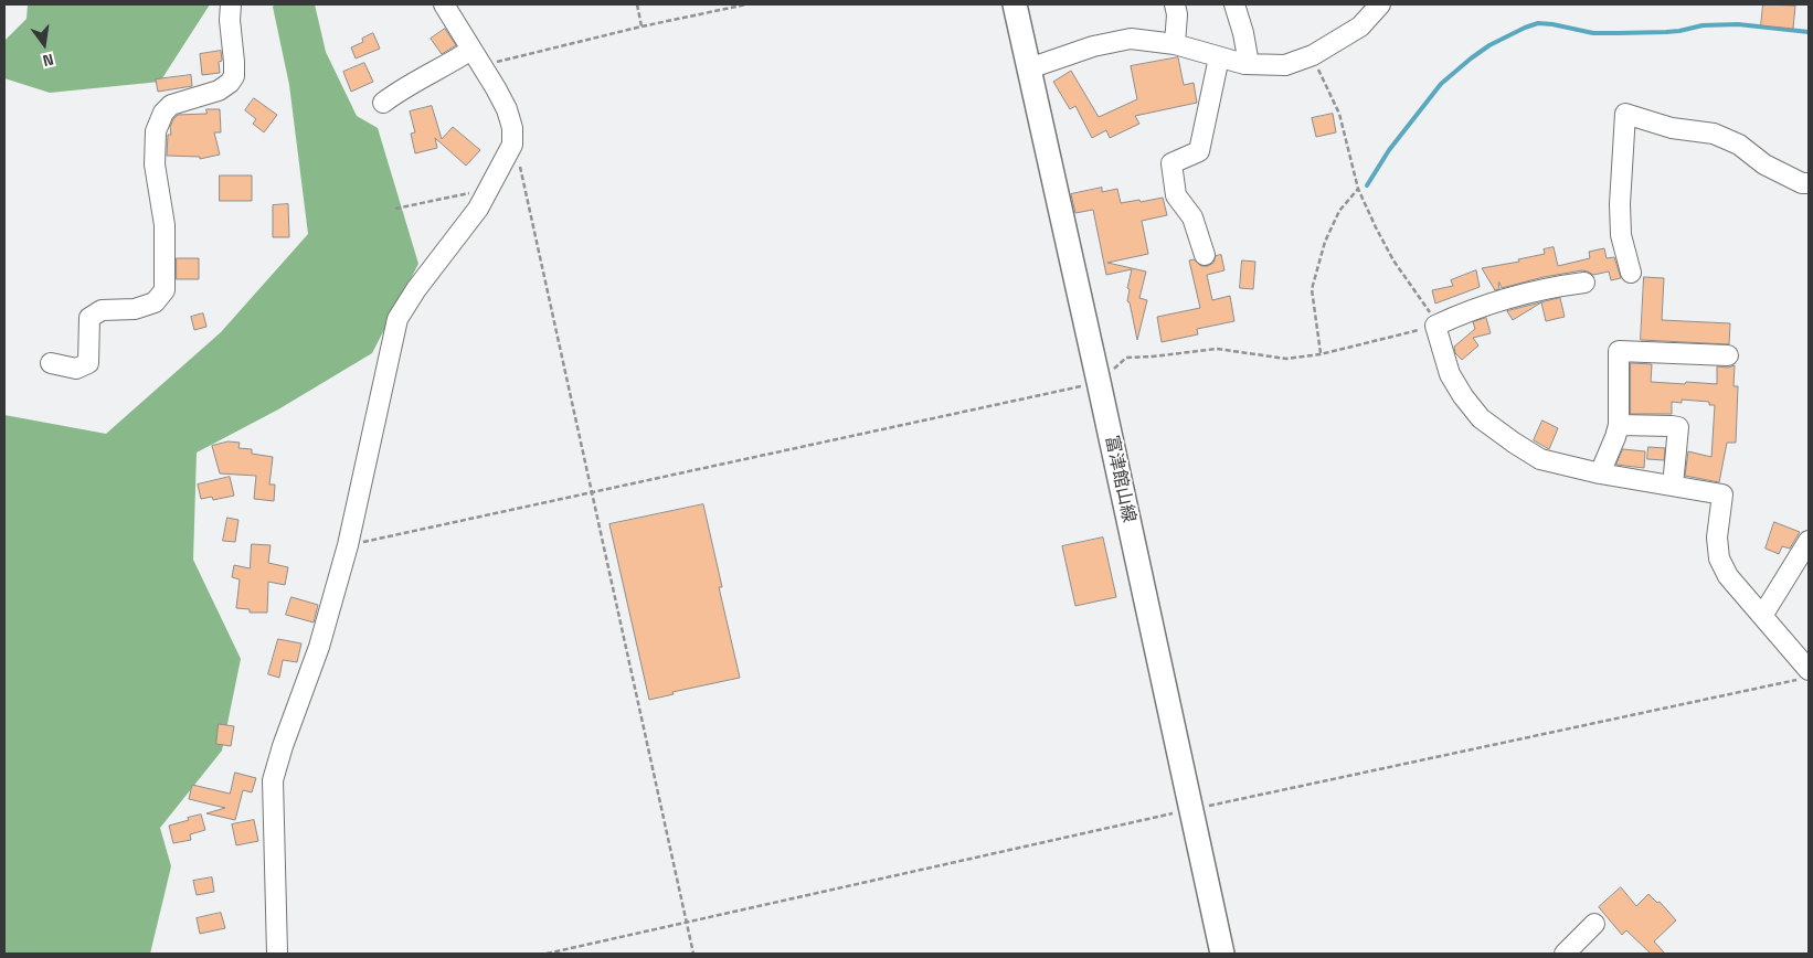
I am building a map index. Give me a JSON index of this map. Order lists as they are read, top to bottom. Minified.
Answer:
{"streets":{"main road":["富津館山線"]},"north":"bottom"}
